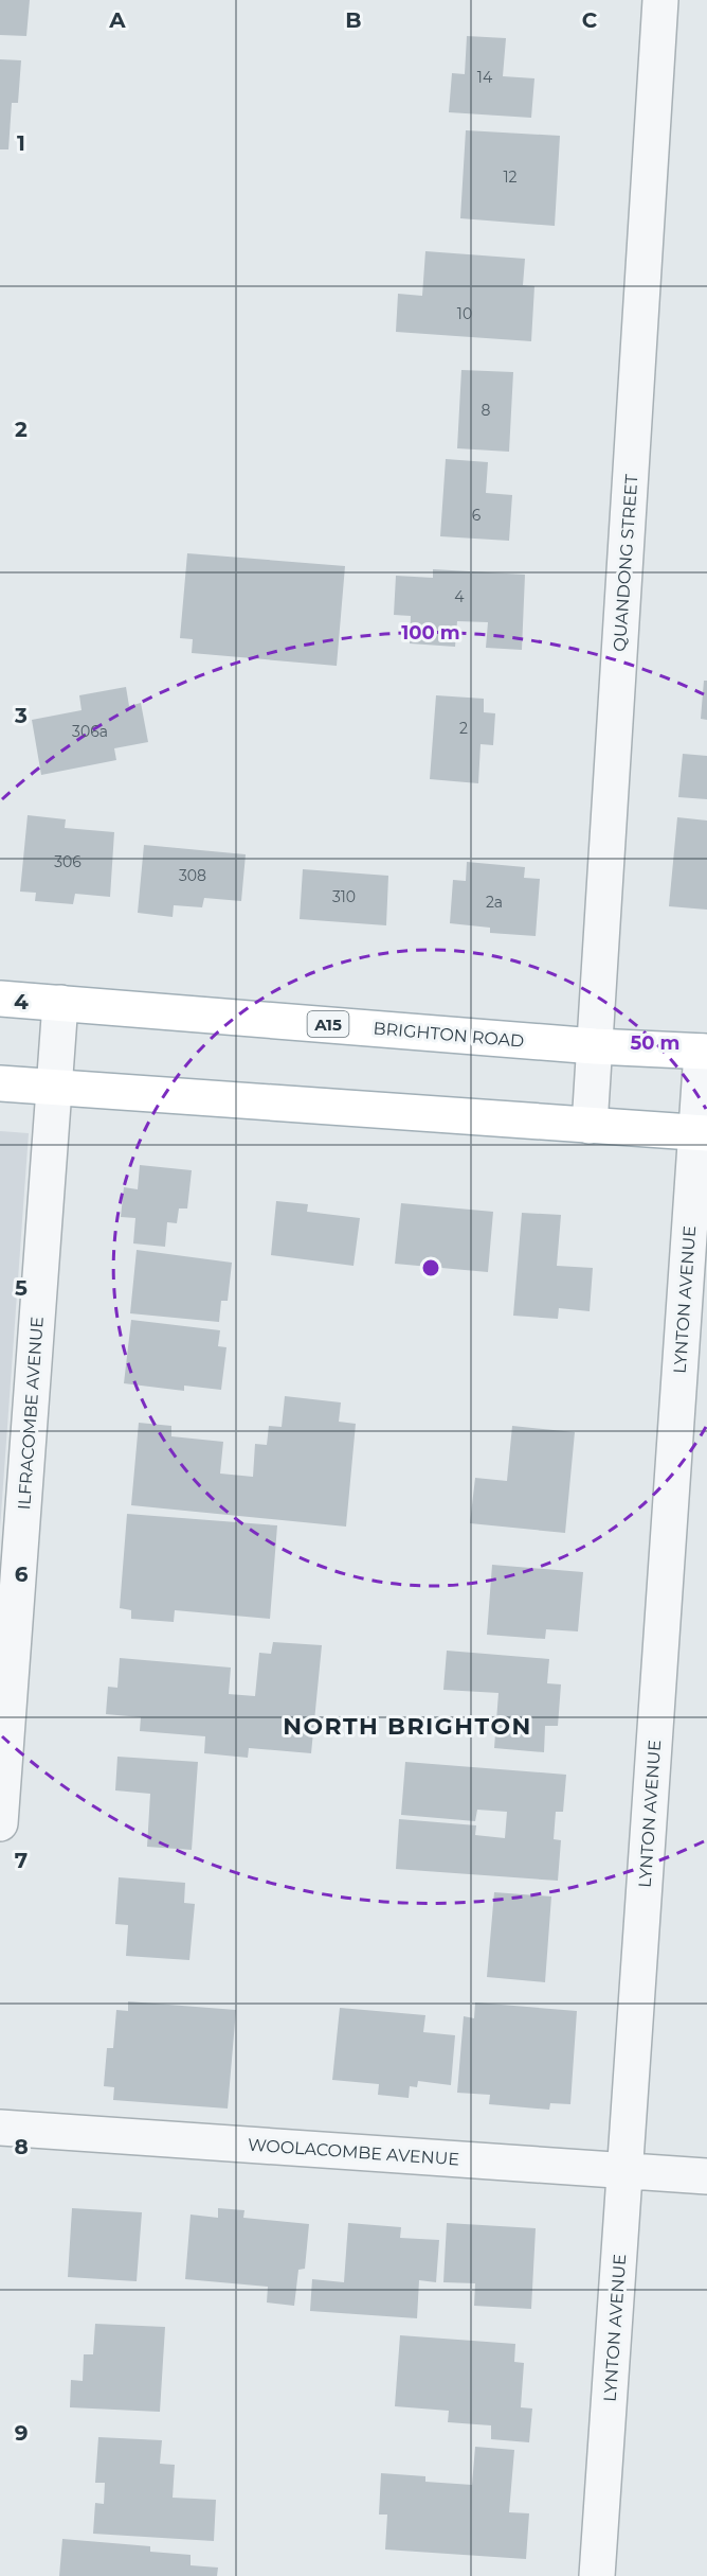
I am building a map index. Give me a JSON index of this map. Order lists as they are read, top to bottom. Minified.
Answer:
{"streets":{"main road":["A15","BRIGHTON ROAD"],"street":["QUANDONG STREET","LYNTON AVENUE","ILFRACOMBE AVENUE","WOOLACOMBE AVENUE"]},"crossings":[["QUANDONG STREET","BRIGHTON ROAD"],["BRIGHTON ROAD","LYNTON AVENUE"],["BRIGHTON ROAD","ILFRACOMBE AVENUE"],["LYNTON AVENUE","WOOLACOMBE AVENUE"]],"districts":["NORTH BRIGHTON"],"house_numbers":["14","12","10","8","6","4","2","306a","306","308","310","2a"],"grid":{"columns":["A","B","C"],"rows":["1","2","3","4","5","6","7","8","9"]},"rings":["100 m","50 m"]}
